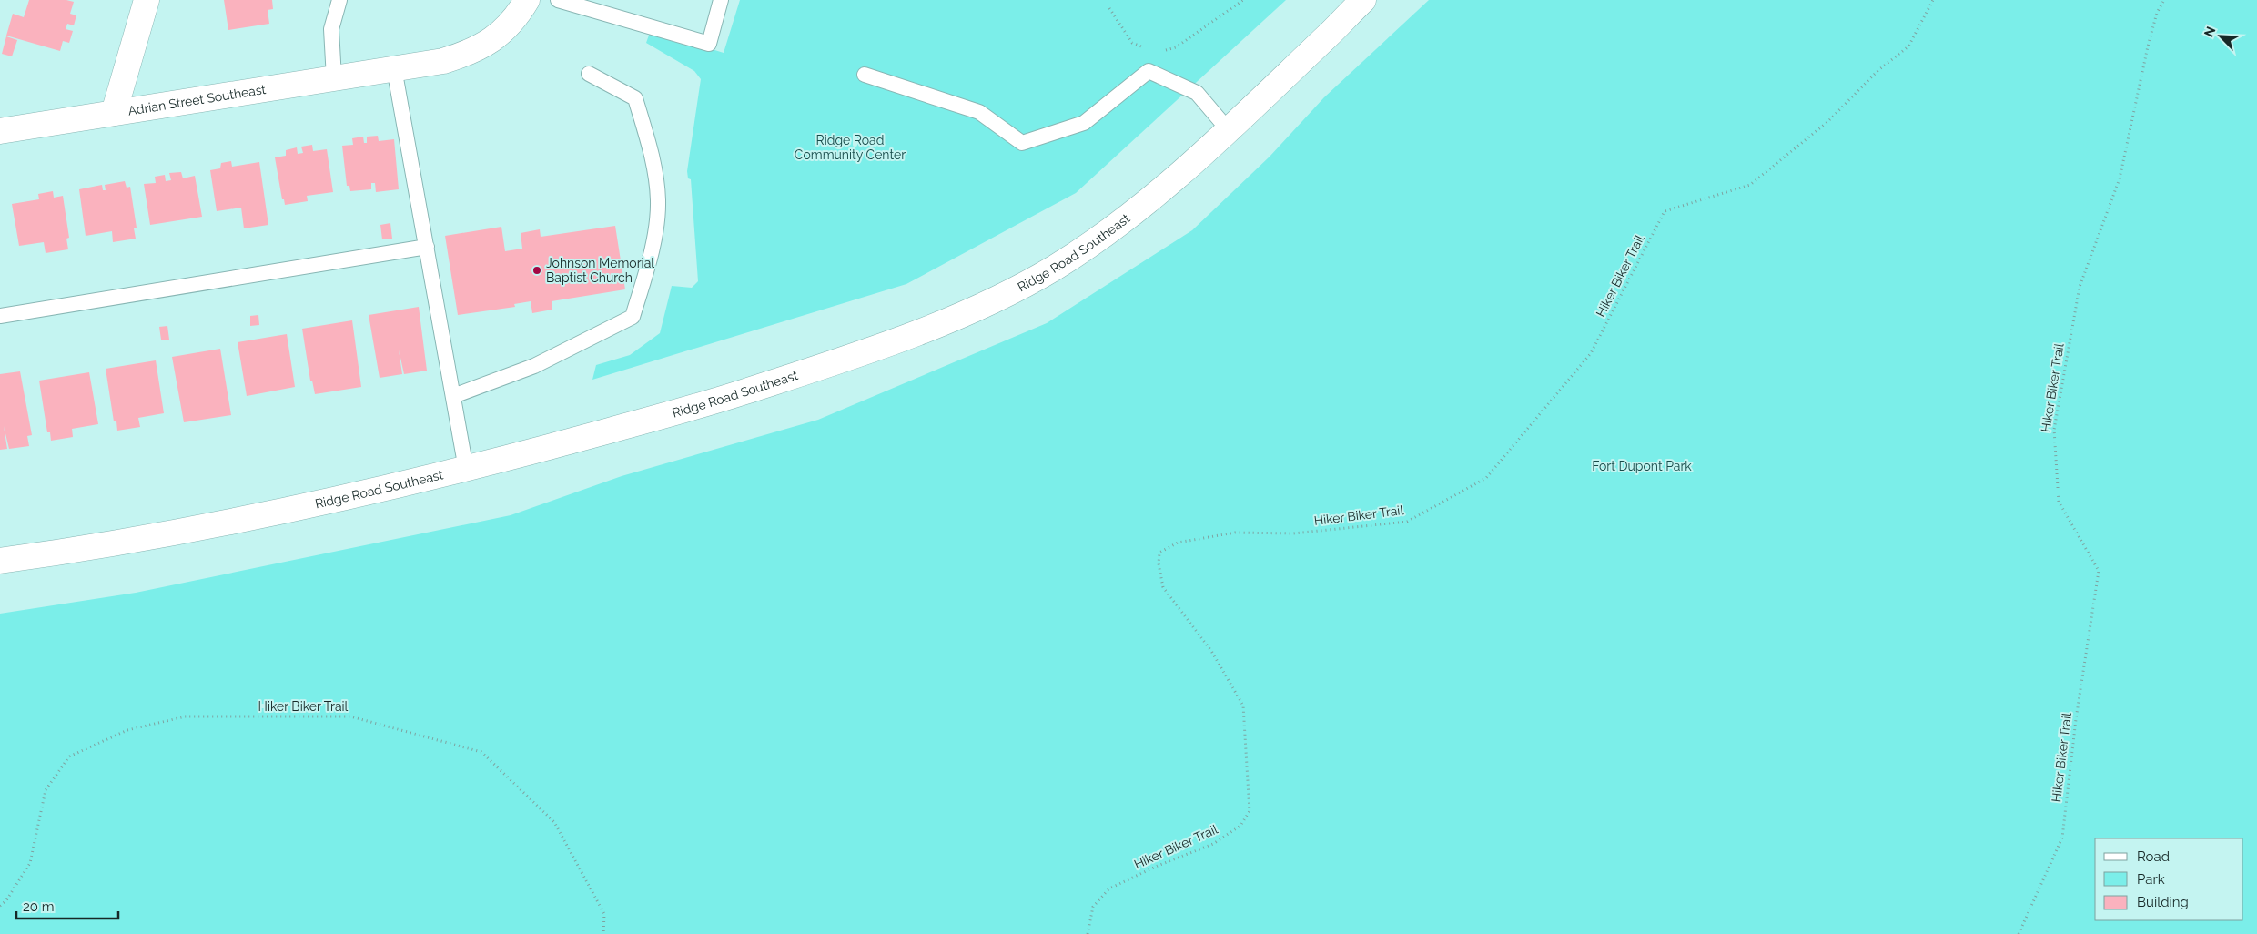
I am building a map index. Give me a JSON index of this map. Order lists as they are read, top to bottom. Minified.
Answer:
{"streets":{"main road":["Adrian Street Southeast","Ridge Road Southeast"],"path":["Hiker Biker Trail"]},"parks":["Ridge Road Community Center","Fort Dupont Park"],"places":["Johnson Memorial Baptist Church"],"legend":["Road","Park","Building"],"scale_bar":"20 m","north":"top left"}
